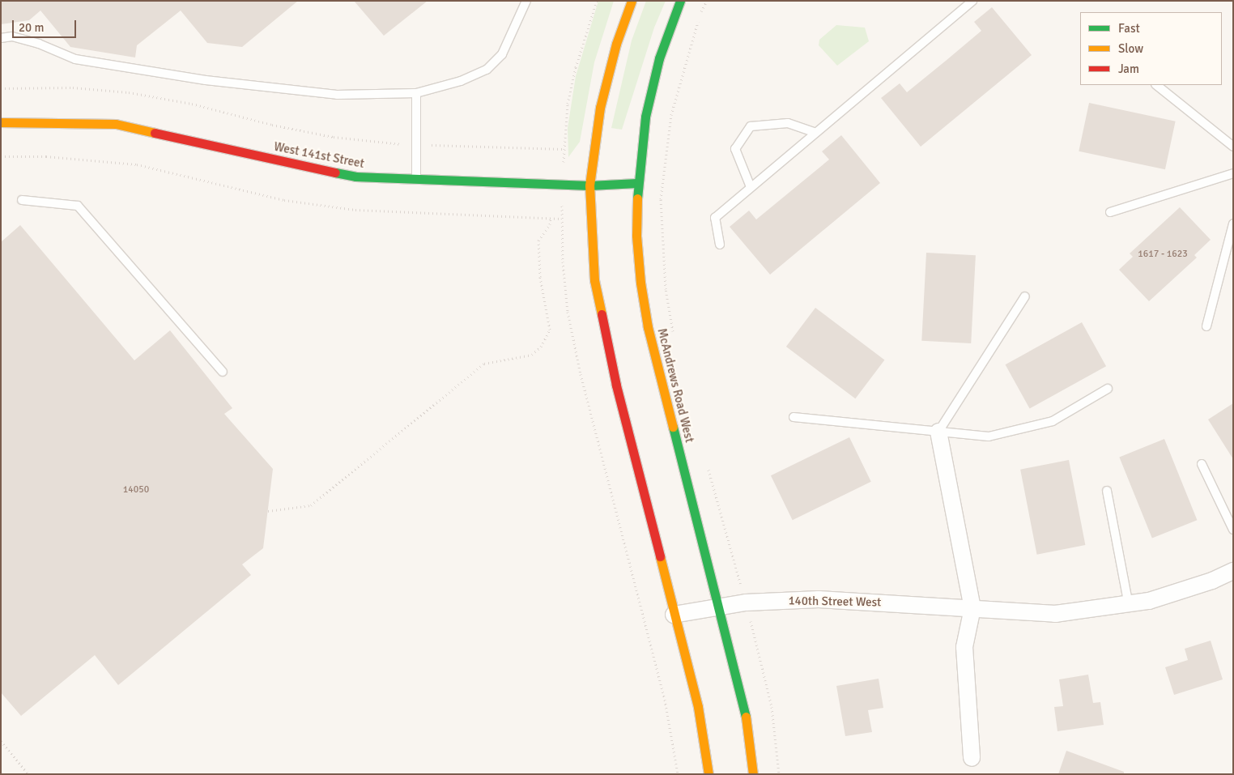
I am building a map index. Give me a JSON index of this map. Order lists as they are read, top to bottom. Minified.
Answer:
{"streets":{"main road":["West 141st Street","McAndrews Road West"],"street":["140th Street West"]},"crossings":[["West 141st Street","McAndrews Road West"],["McAndrews Road West","140th Street West"]],"house_numbers":["1617 - 1623","14050"],"legend":["Fast","Slow","Jam"],"scale_bar":"20 m"}
